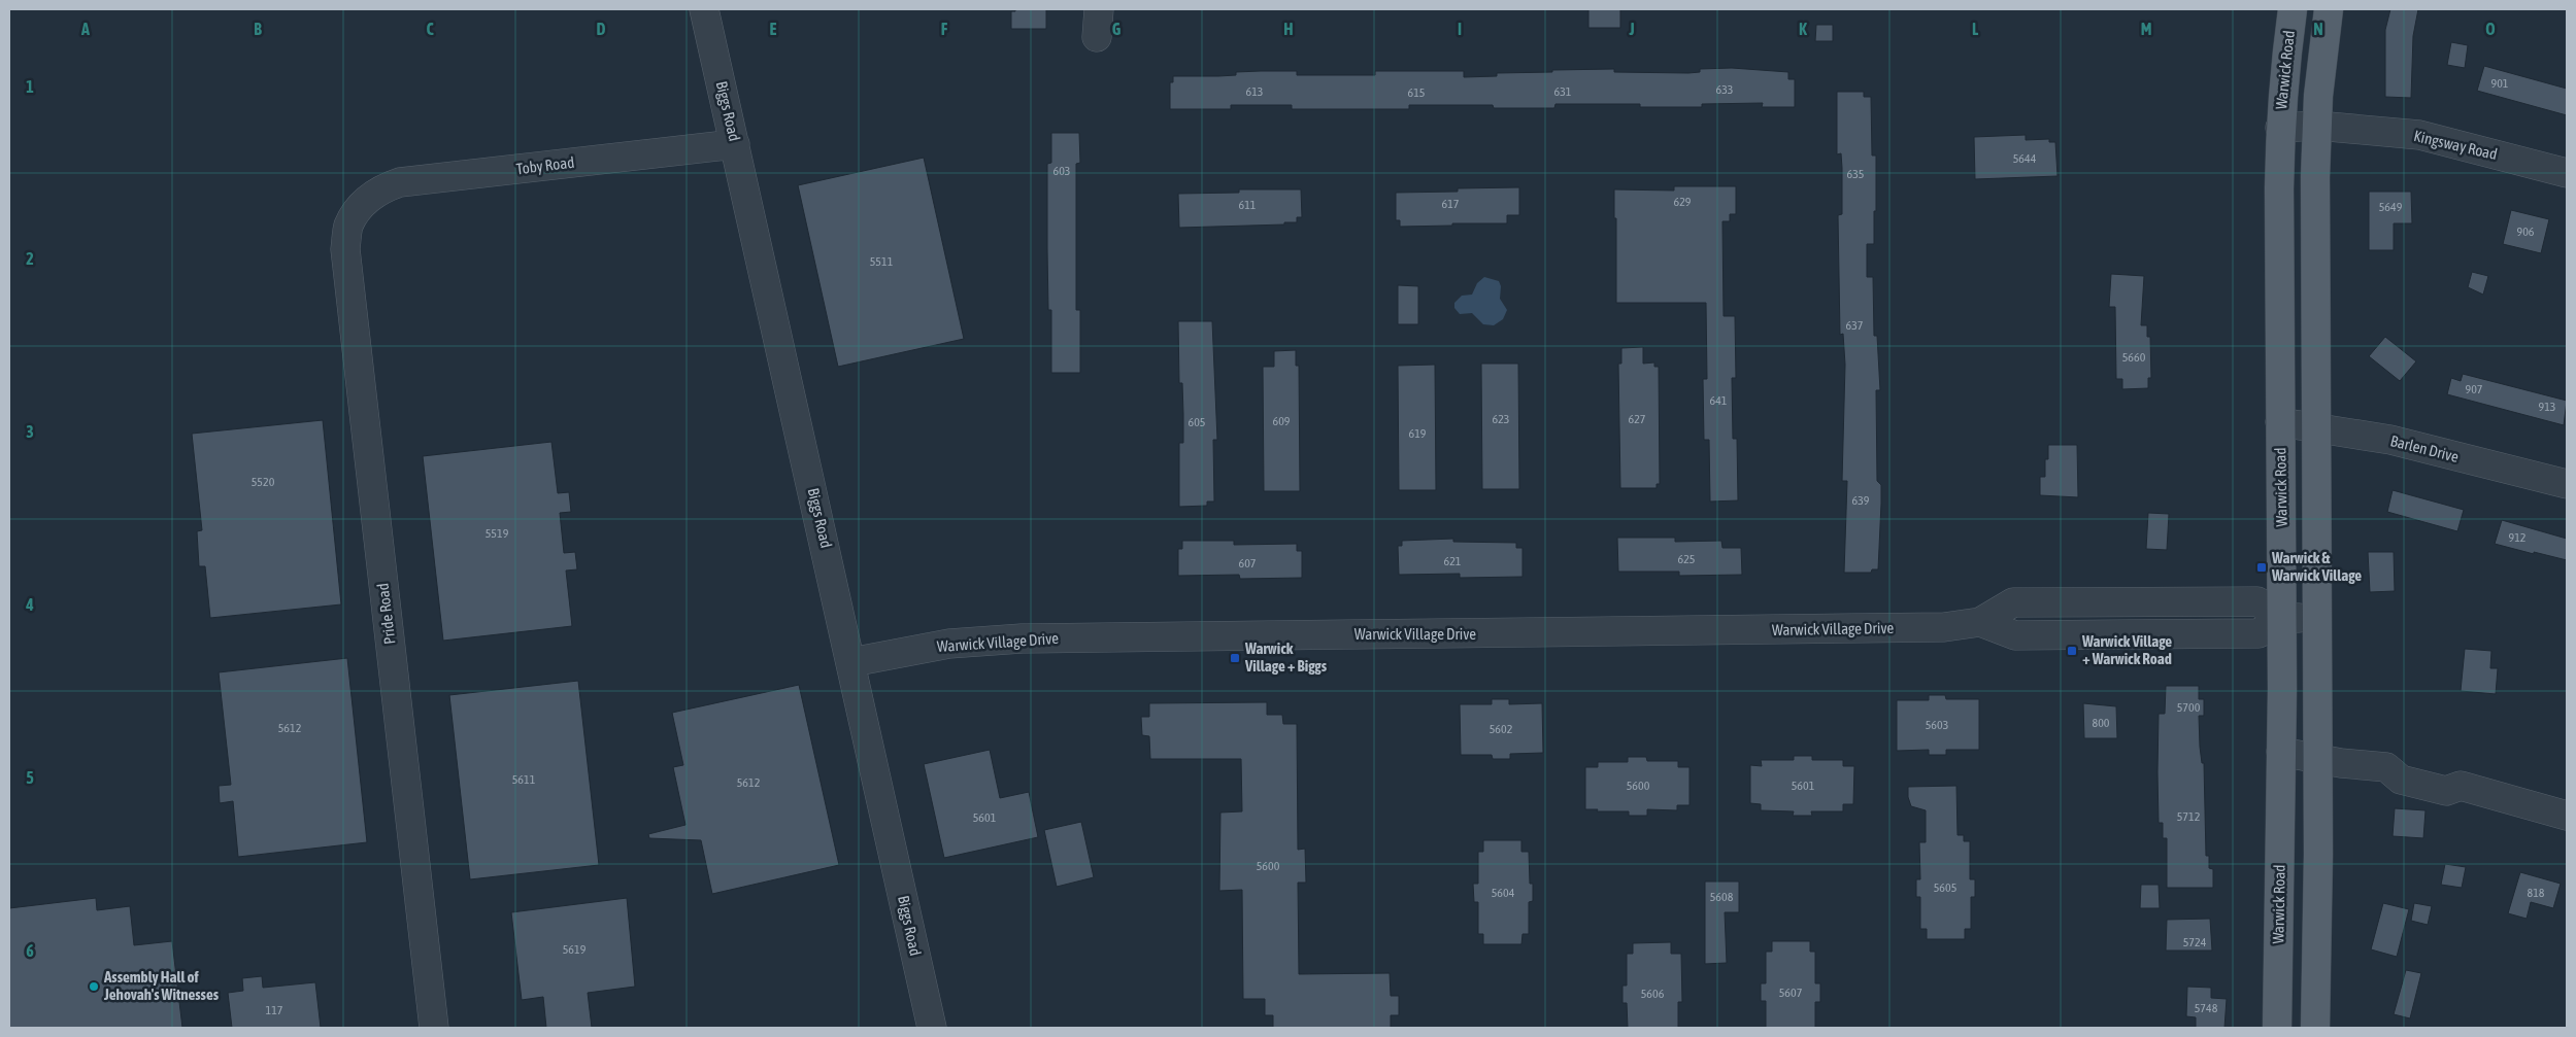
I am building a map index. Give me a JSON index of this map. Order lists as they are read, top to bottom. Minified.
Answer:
{"streets":{"main road":["Warwick Road"],"street":["Biggs Road","Kingsway Road","Toby Road","Barlen Drive","Pride Road","Warwick Village Drive"]},"crossings":[["Warwick Road","Kingsway Road"],["Warwick Road","Barlen Drive"],["Warwick Road","Warwick Village Drive"],["Biggs Road","Toby Road"],["Biggs Road","Warwick Village Drive"],["Toby Road","Pride Road"]],"places":{"transit":["Warwick & Warwick Village","Warwick Village + Warwick Road","Warwick Village + Biggs"],"other":["Assembly Hall of Jehovah's Witnesses"]},"house_numbers":["901","633","613","631","615","5644","603","635","629","617","611","5649","906","5511","637","5660","907","641","913","623","627","609","605","619","5520","639","5519","912","625","621","607","5700","800","5603","5612","5602","5611","5612","5600","5601","5712","5601","5600","5605","5604","818","5608","5724","5619","5607","5606","5748","117"],"grid":{"columns":["A","B","C","D","E","F","G","H","I","J","K","L","M","N","O"],"rows":["1","2","3","4","5","6"]}}
